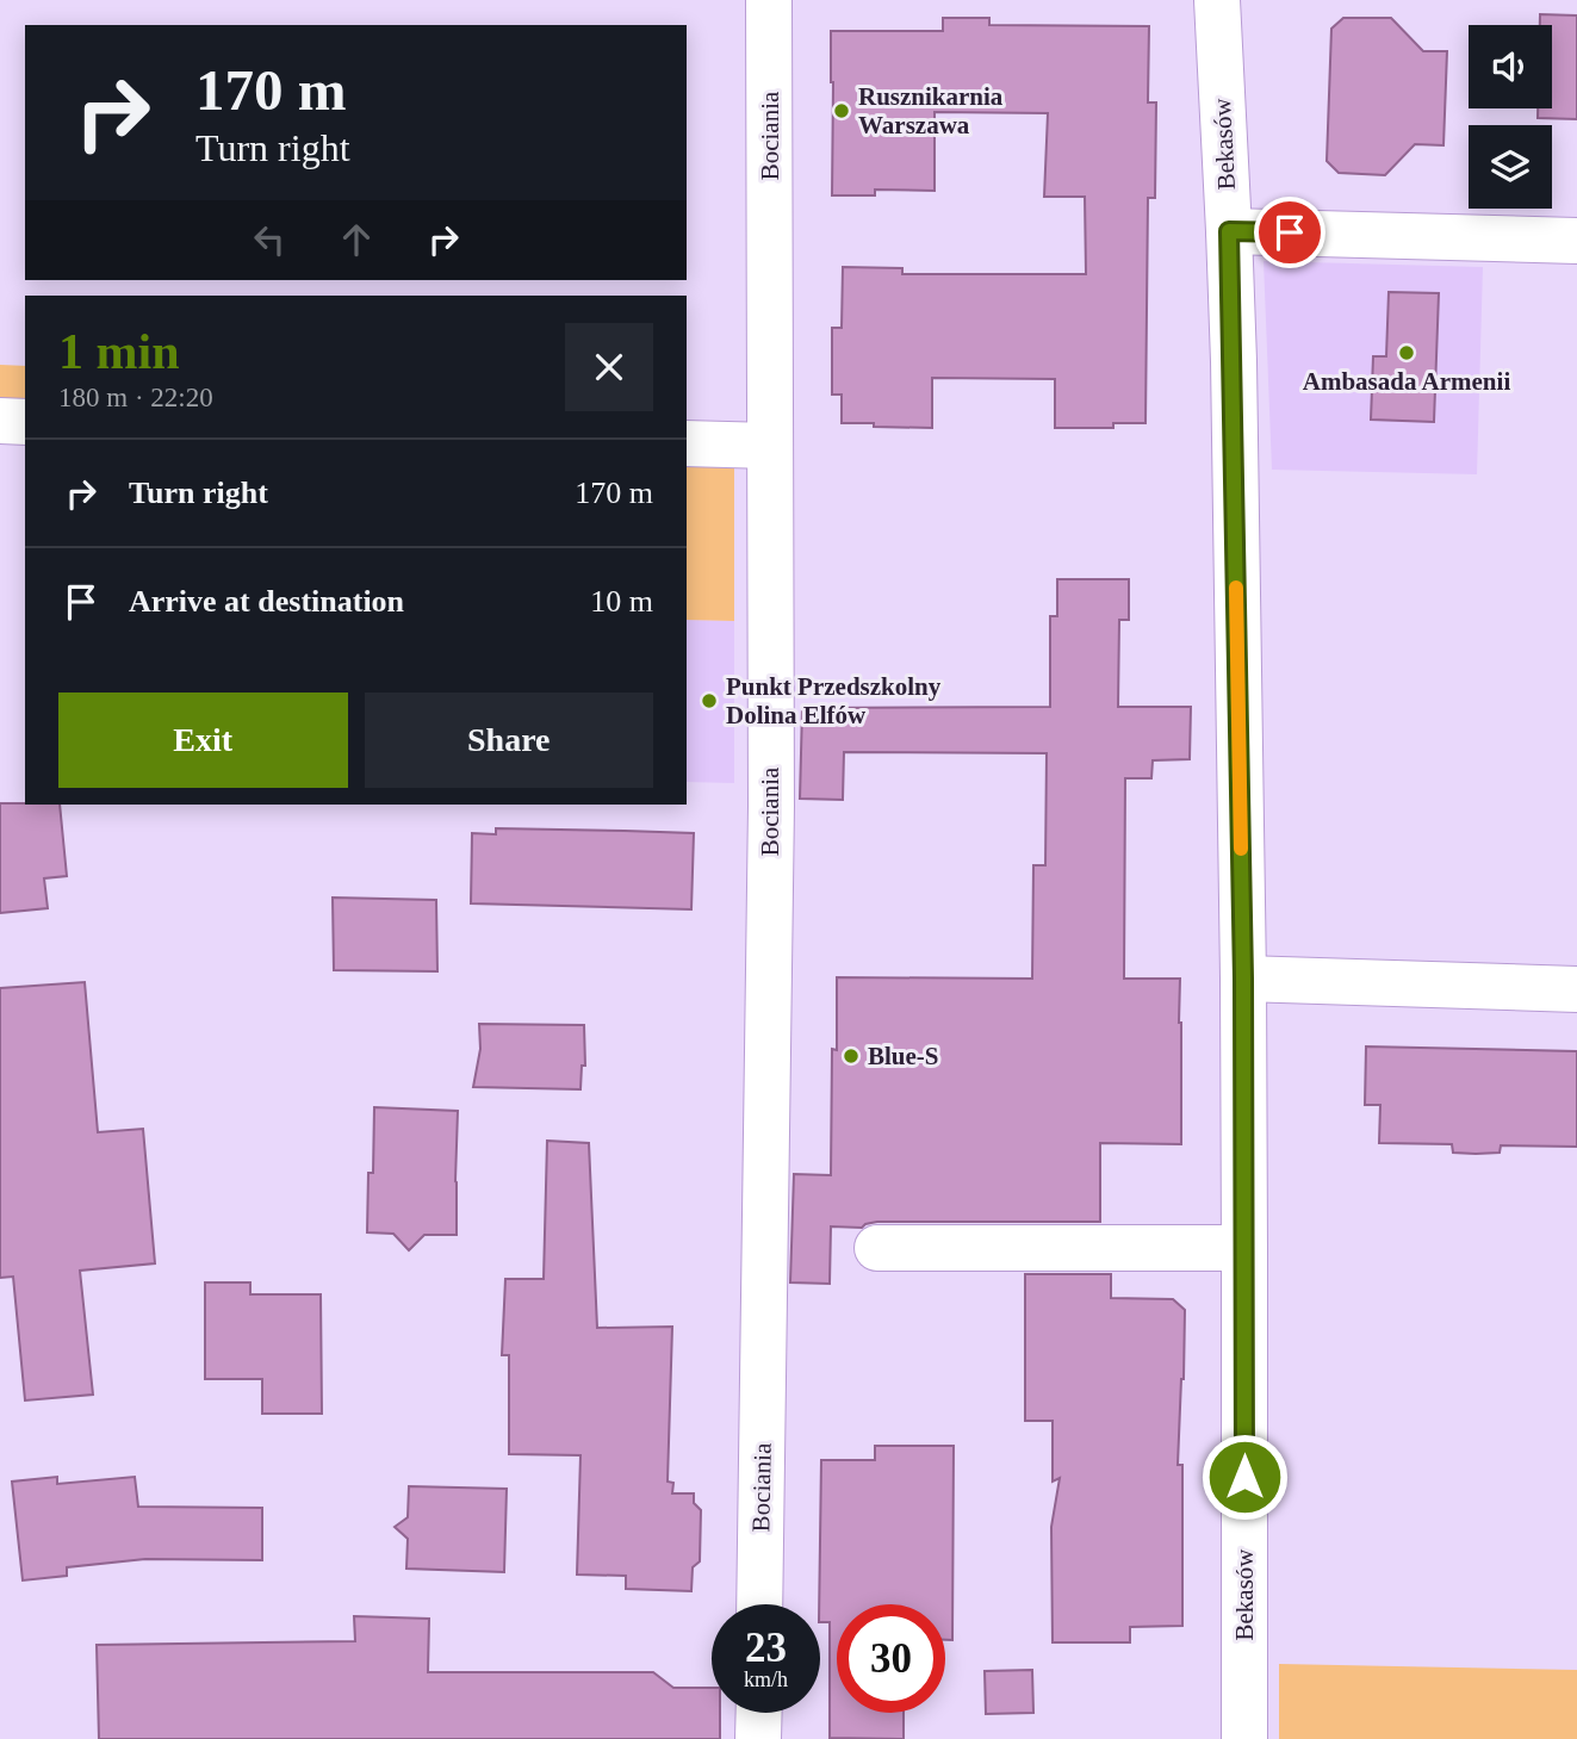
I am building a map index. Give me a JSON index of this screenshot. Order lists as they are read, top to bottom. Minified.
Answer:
{"streets":{"street":["Bociania","Bekasów"]},"places":["Rusznikarnia Warszawa","Ambasada Armenii","Punkt Przedszkolny Dolina Elfów","Blue-S"],"page":{"turn":["170 m","Turn right"],"heading":["1 min","180 m · 22:20"],"list":[{"name":"Turn right","value":"170 m"},{"name":"Arrive at destination","value":"10 m"}],"buttons":["Exit","Share"],"speed":"23 km/h","limit":"30"}}
